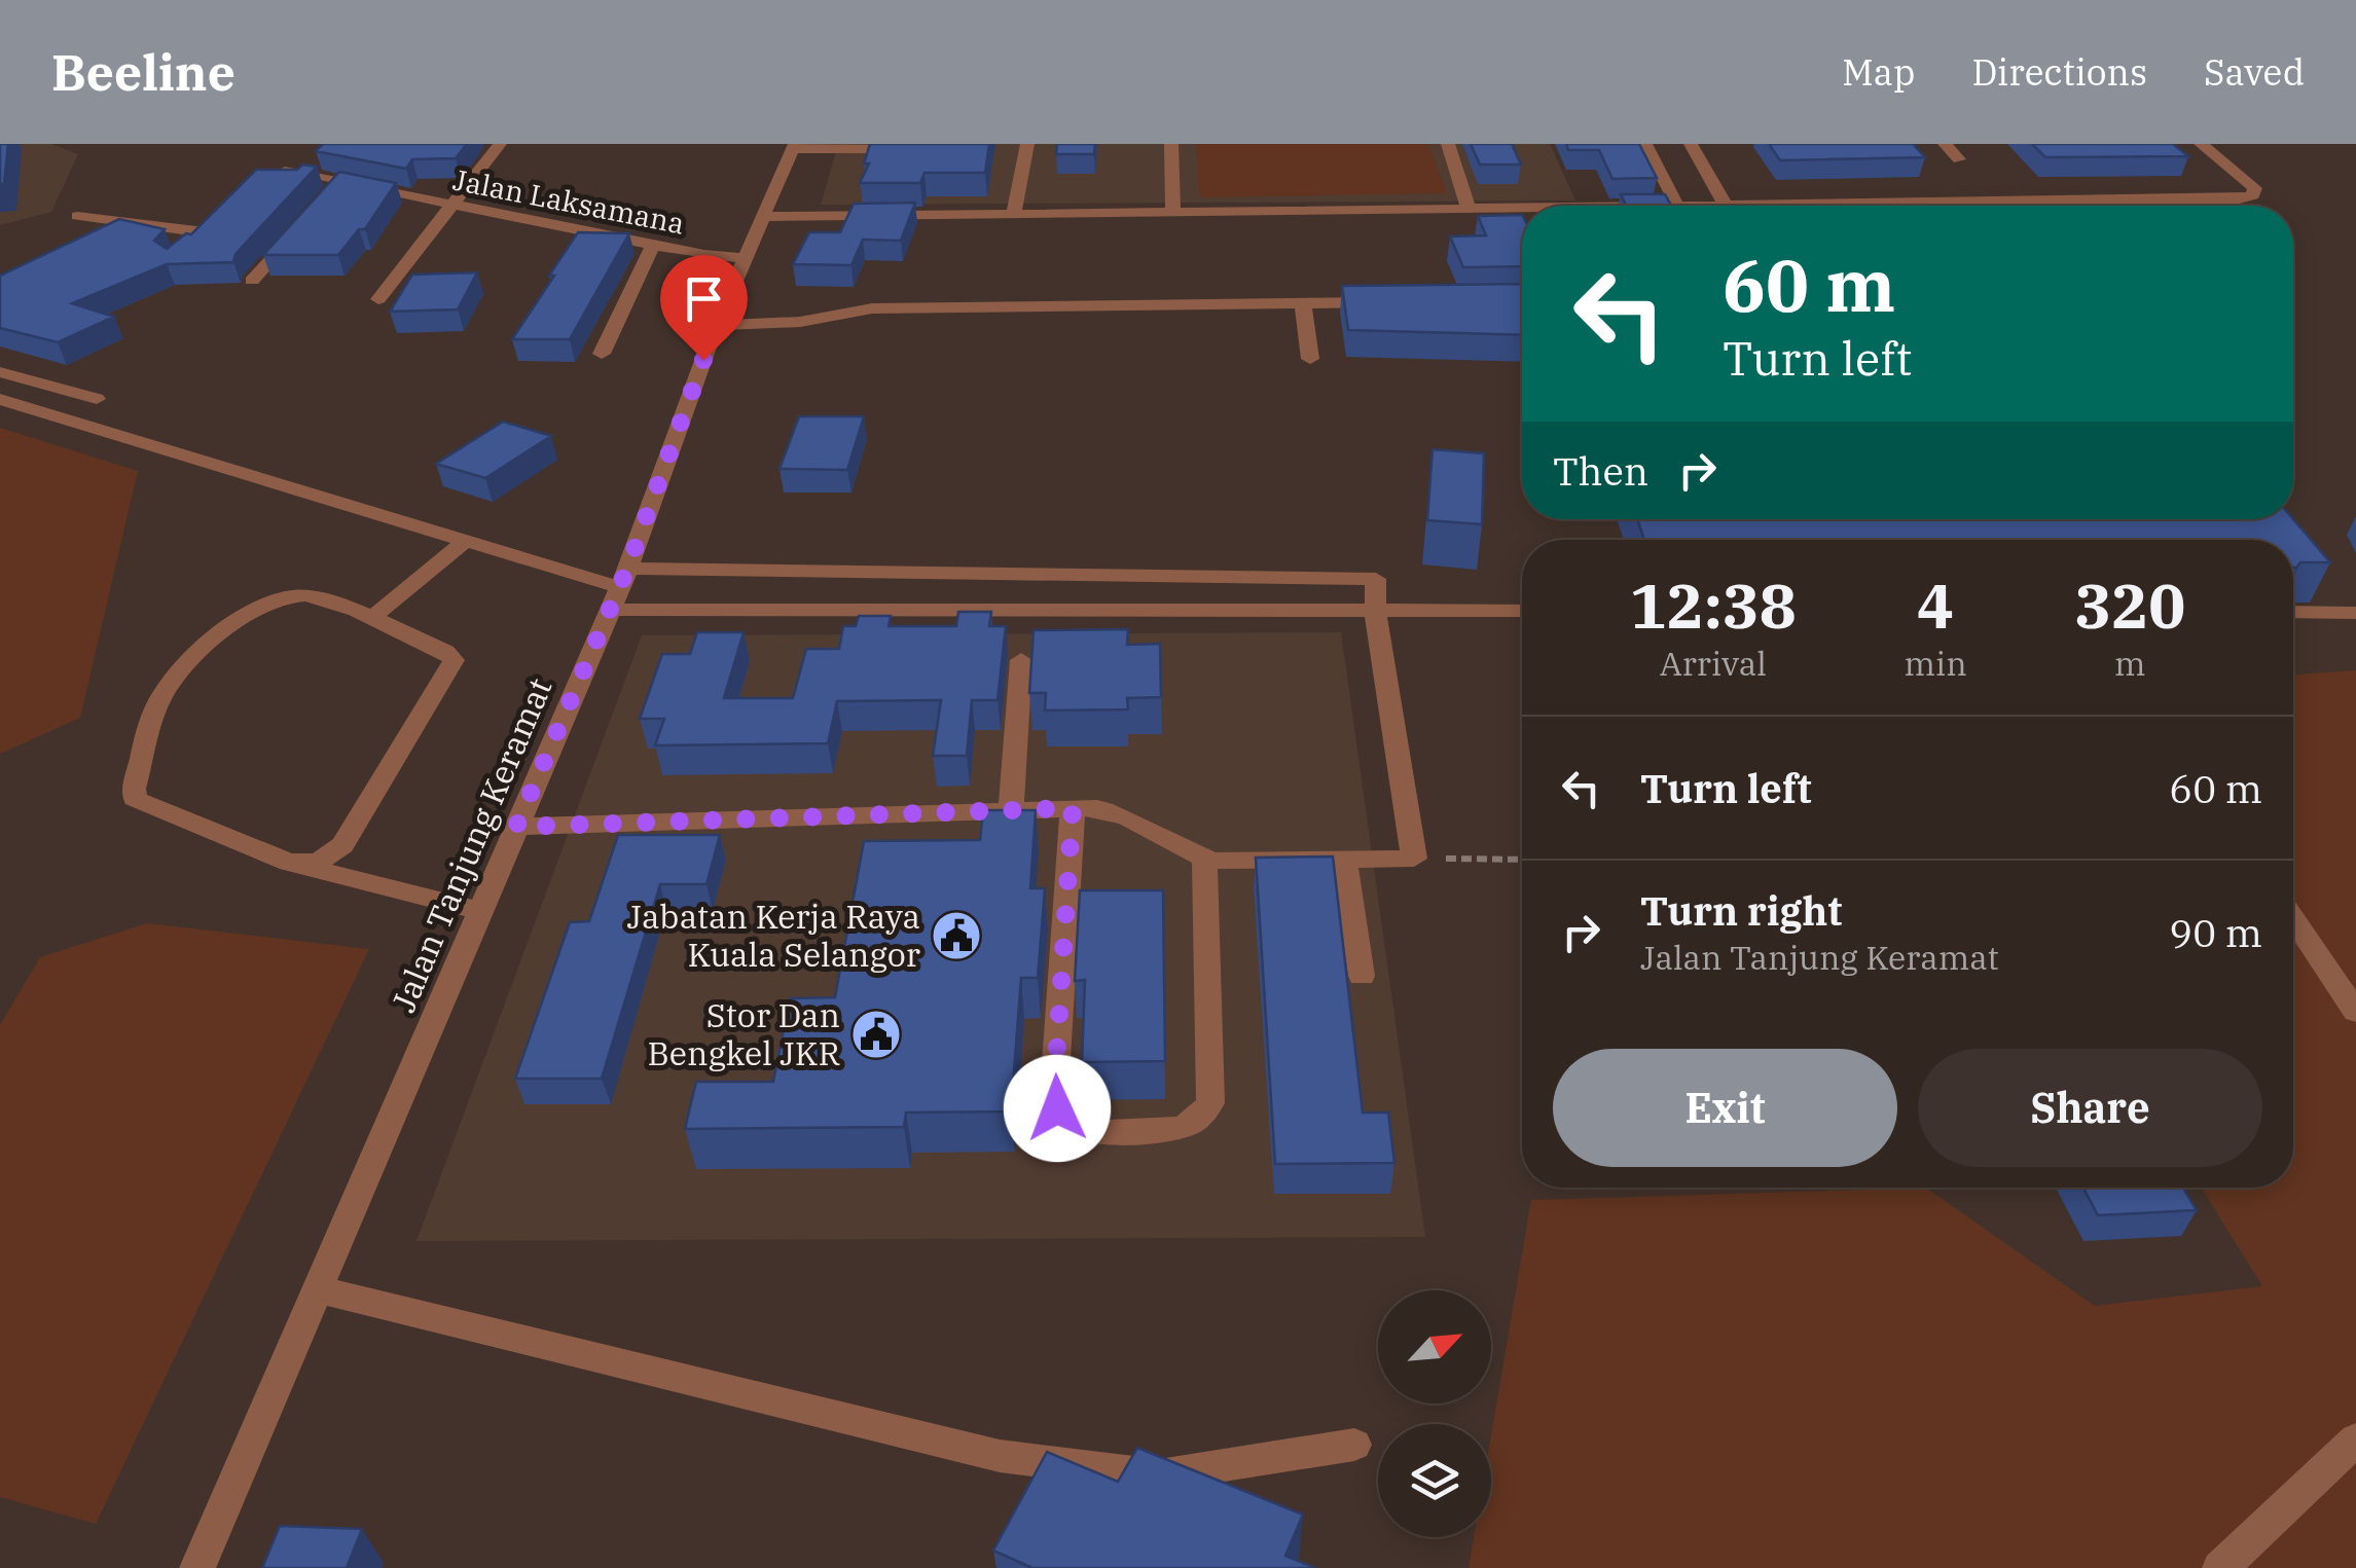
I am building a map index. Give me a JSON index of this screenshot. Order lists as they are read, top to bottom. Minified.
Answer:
{"streets":{"street":["Jalan Laksamana","Jalan Tanjung Keramat"]},"crossings":[["Jalan Laksamana","Jalan Tanjung Keramat"]],"places":{"public building":["Jabatan Kerja Raya Kuala Selangor","Stor Dan Bengkel JKR"]},"north":"top right","page":{"header":"Beeline","nav":["Map","Directions","Saved"],"turn":["60 m","Turn left"],"then":"Then","eta":["12:38","Arrival","4","min","320","m"],"list":[{"name":"Turn left","value":"60 m"},{"name":"Turn right","note":"Jalan Tanjung Keramat","value":"90 m"}],"buttons":["Exit","Share"]}}
